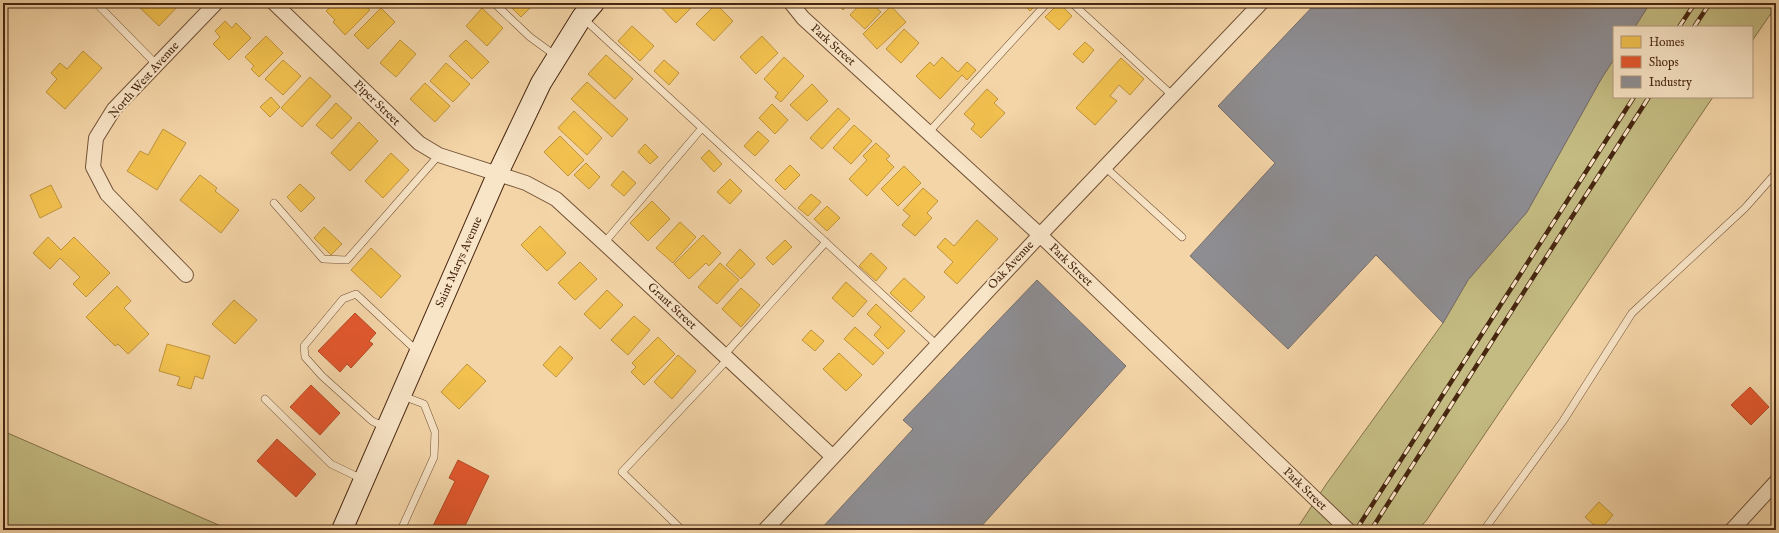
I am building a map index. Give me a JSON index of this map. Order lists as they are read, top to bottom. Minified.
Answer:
{"streets":{"main road":["Saint Marys Avenue"],"street":["Park Street","North West Avenue","Piper Street","Oak Avenue","Grant Street"]},"crossings":[["Park Street","Oak Avenue"],["Piper Street","Saint Marys Avenue"],["Piper Street","Grant Street"],["Saint Marys Avenue","Grant Street"],["Oak Avenue","Grant Street"]],"legend":["Homes","Shops","Industry"]}
